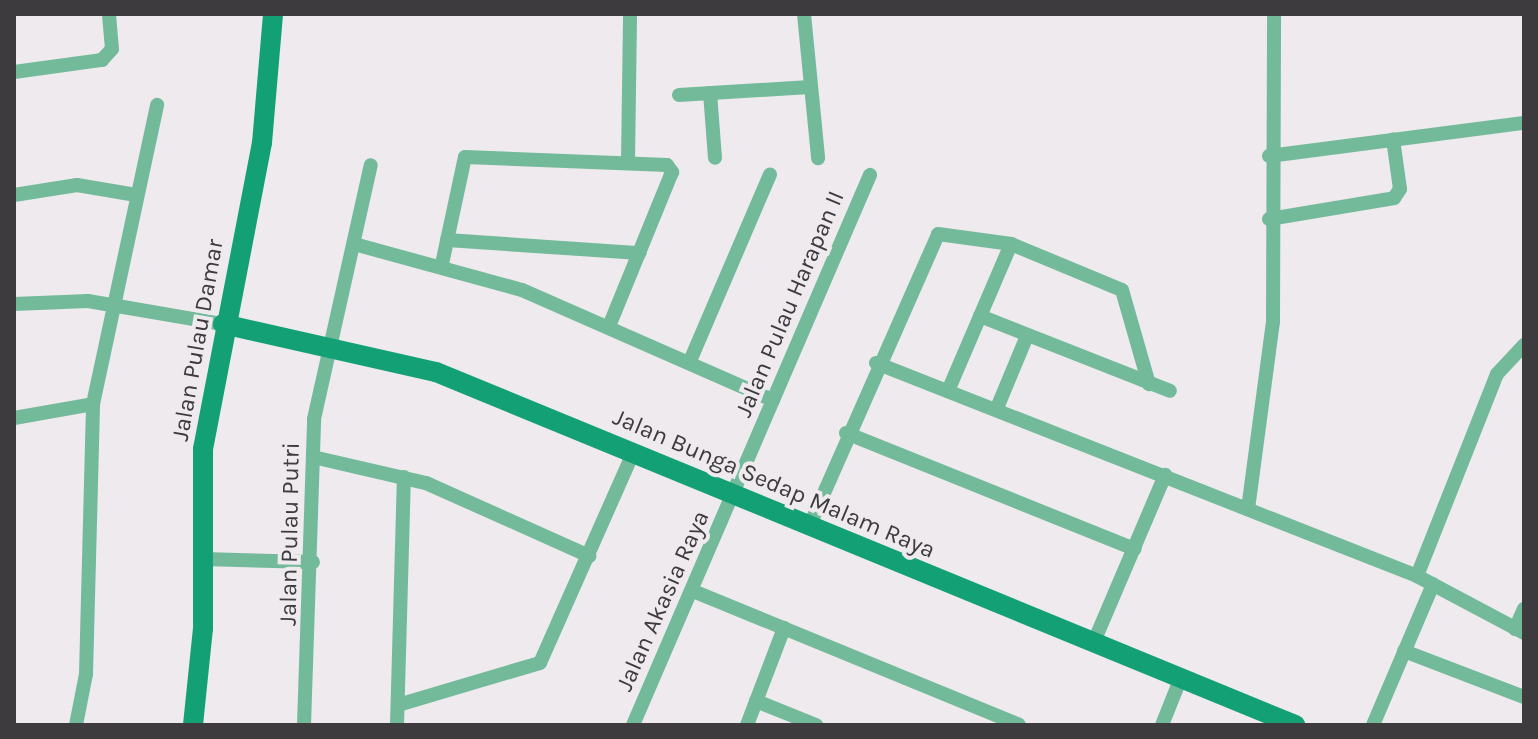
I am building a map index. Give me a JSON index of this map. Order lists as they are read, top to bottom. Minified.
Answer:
{"streets":{"street":["Jalan Pulau Harapan II","Jalan Pulau Damar","Jalan Bunga Sedap Malam Raya","Jalan Pulau Putri","Jalan Akasia Raya"]},"crossings":[["Jalan Pulau Harapan II","Jalan Bunga Sedap Malam Raya"],["Jalan Pulau Harapan II","Jalan Akasia Raya"],["Jalan Pulau Damar","Jalan Bunga Sedap Malam Raya"],["Jalan Bunga Sedap Malam Raya","Jalan Pulau Putri"],["Jalan Bunga Sedap Malam Raya","Jalan Akasia Raya"]]}
